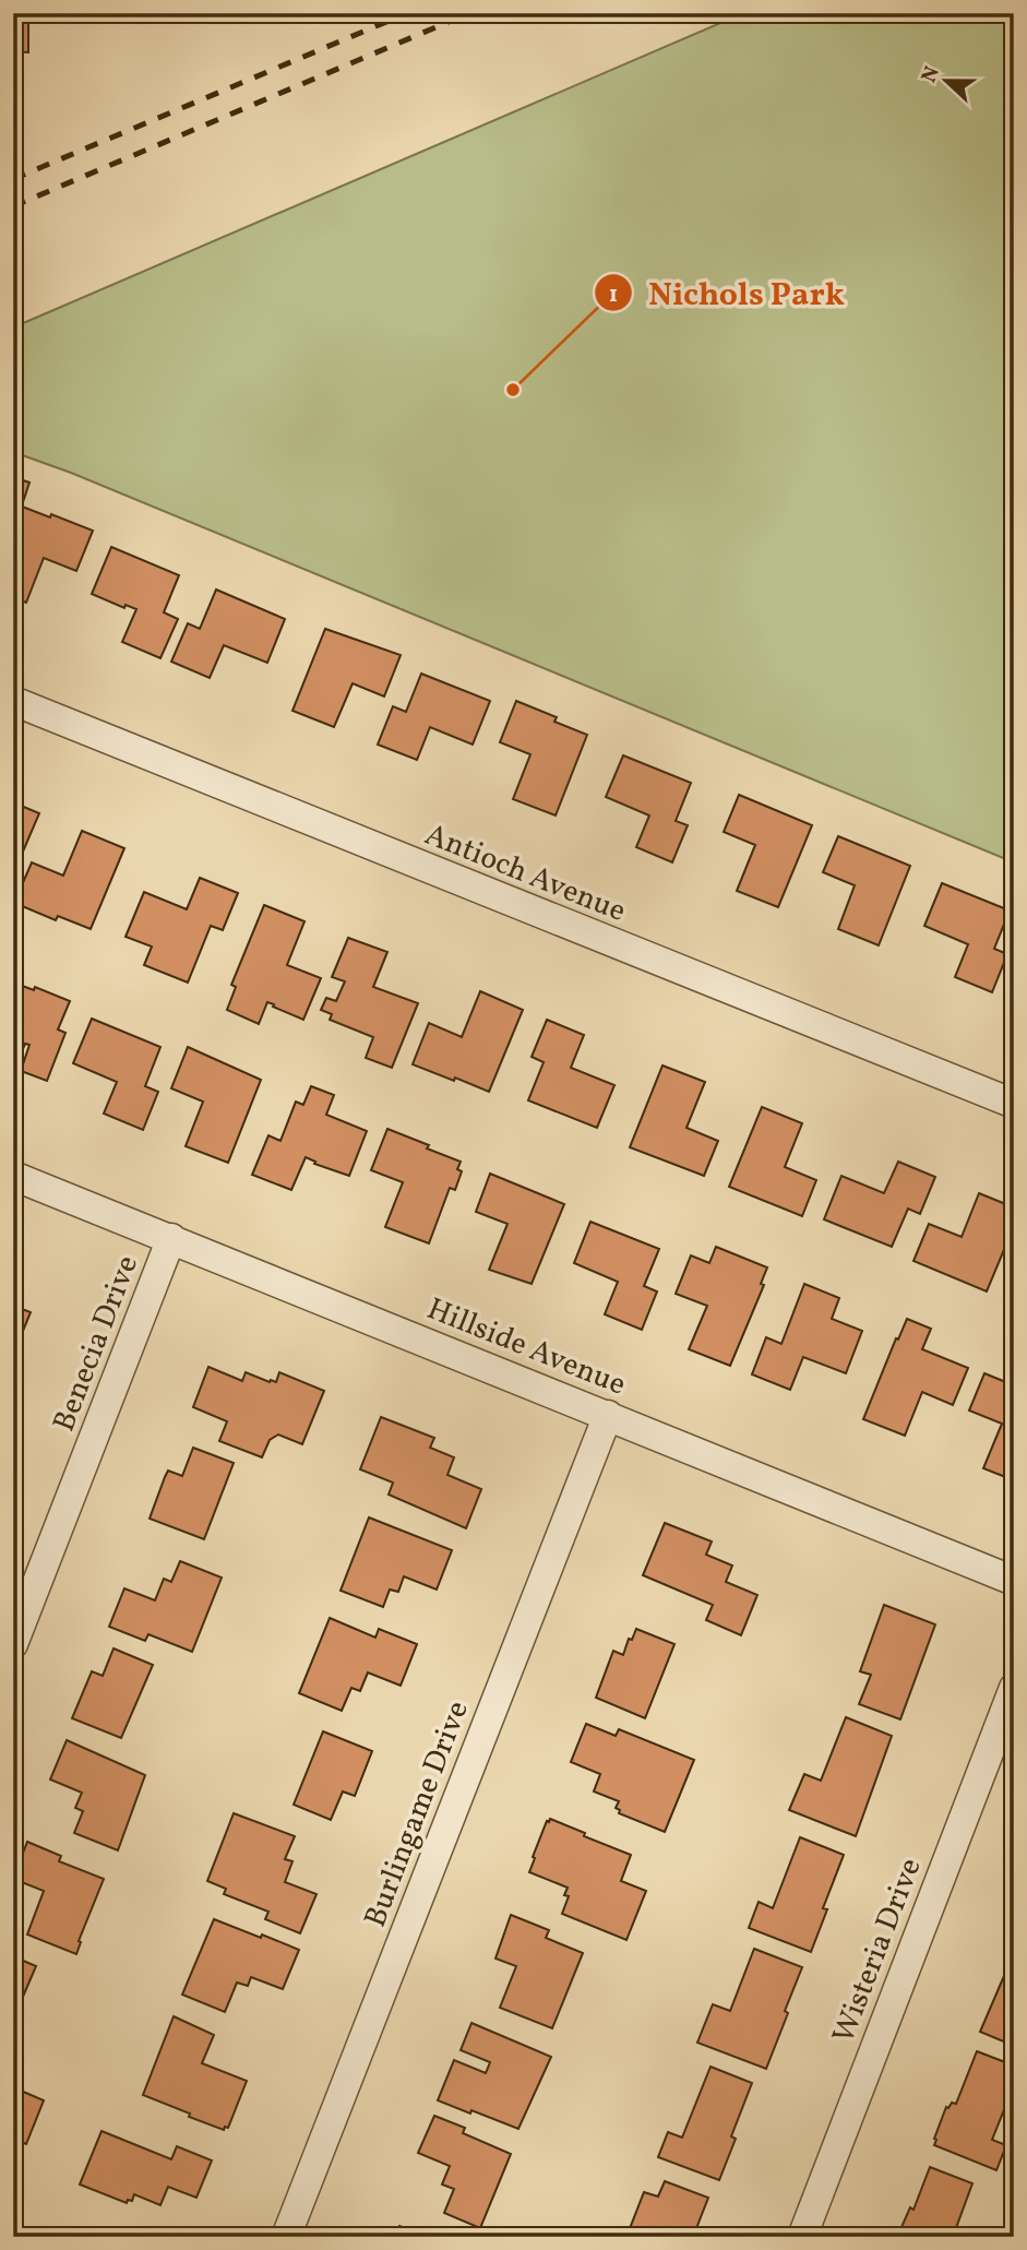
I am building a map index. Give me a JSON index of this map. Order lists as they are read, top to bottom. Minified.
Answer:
{"streets":{"street":["Antioch Avenue","Benecia Drive","Hillside Avenue","Burlingame Drive","Wisteria Drive"]},"crossings":[["Benecia Drive","Hillside Avenue"],["Hillside Avenue","Burlingame Drive"]],"places":["Nichols Park"],"north":"left"}
